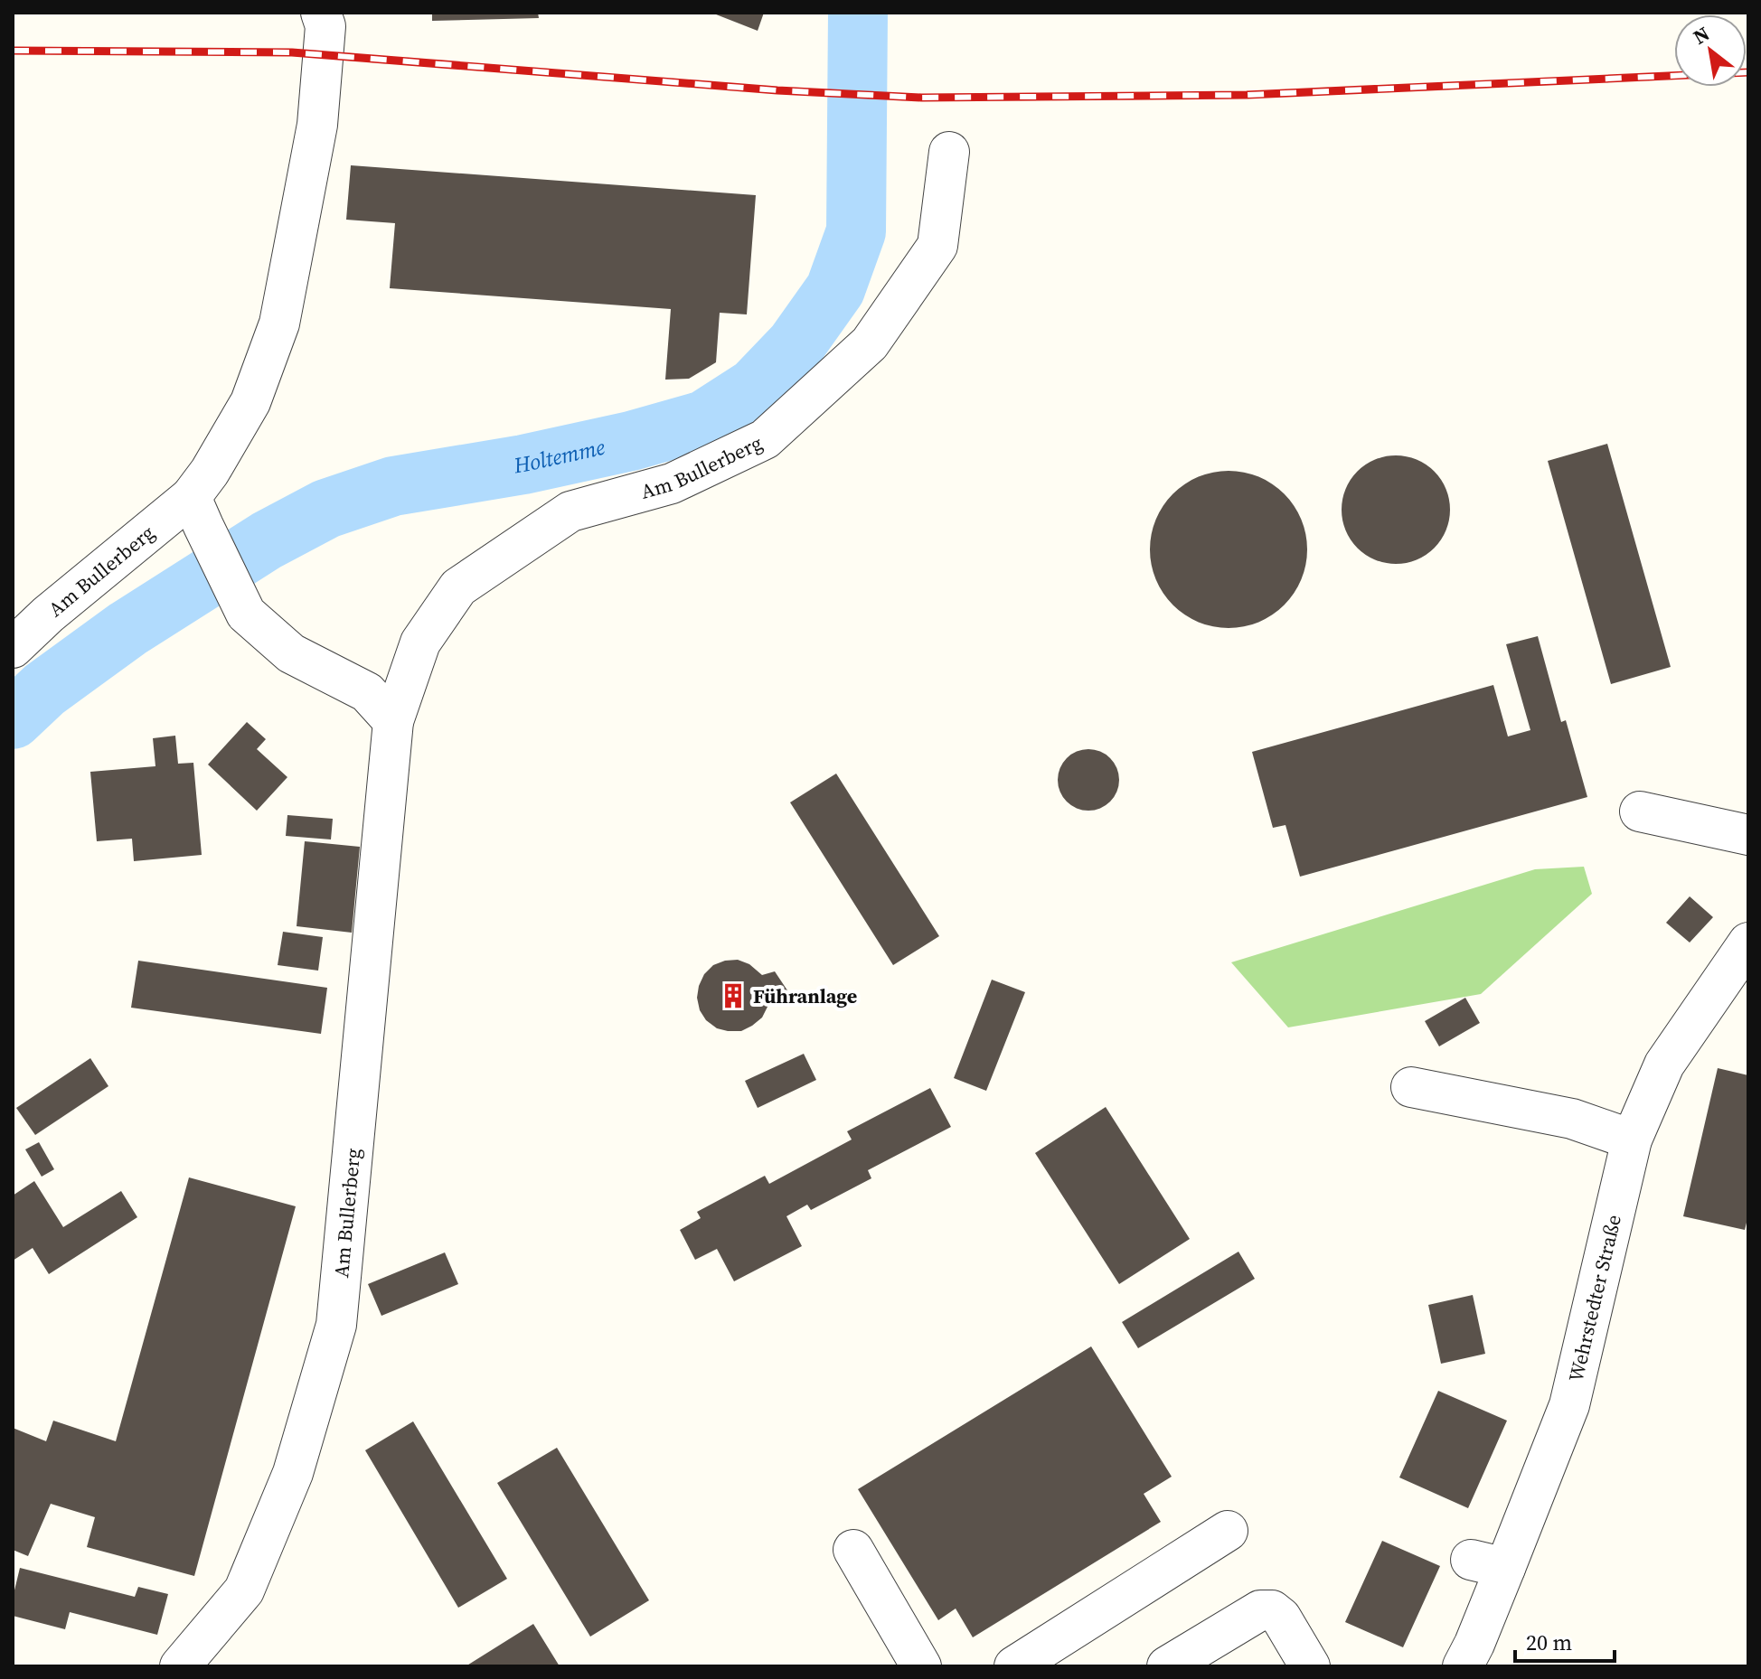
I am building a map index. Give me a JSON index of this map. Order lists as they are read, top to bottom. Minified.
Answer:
{"streets":{"street":["Am Bullerberg","Wehrstedter Straße"]},"water":["Holtemme"],"places":{"building":["Führanlage"]},"scale_bar":"20 m","north":"top left"}
